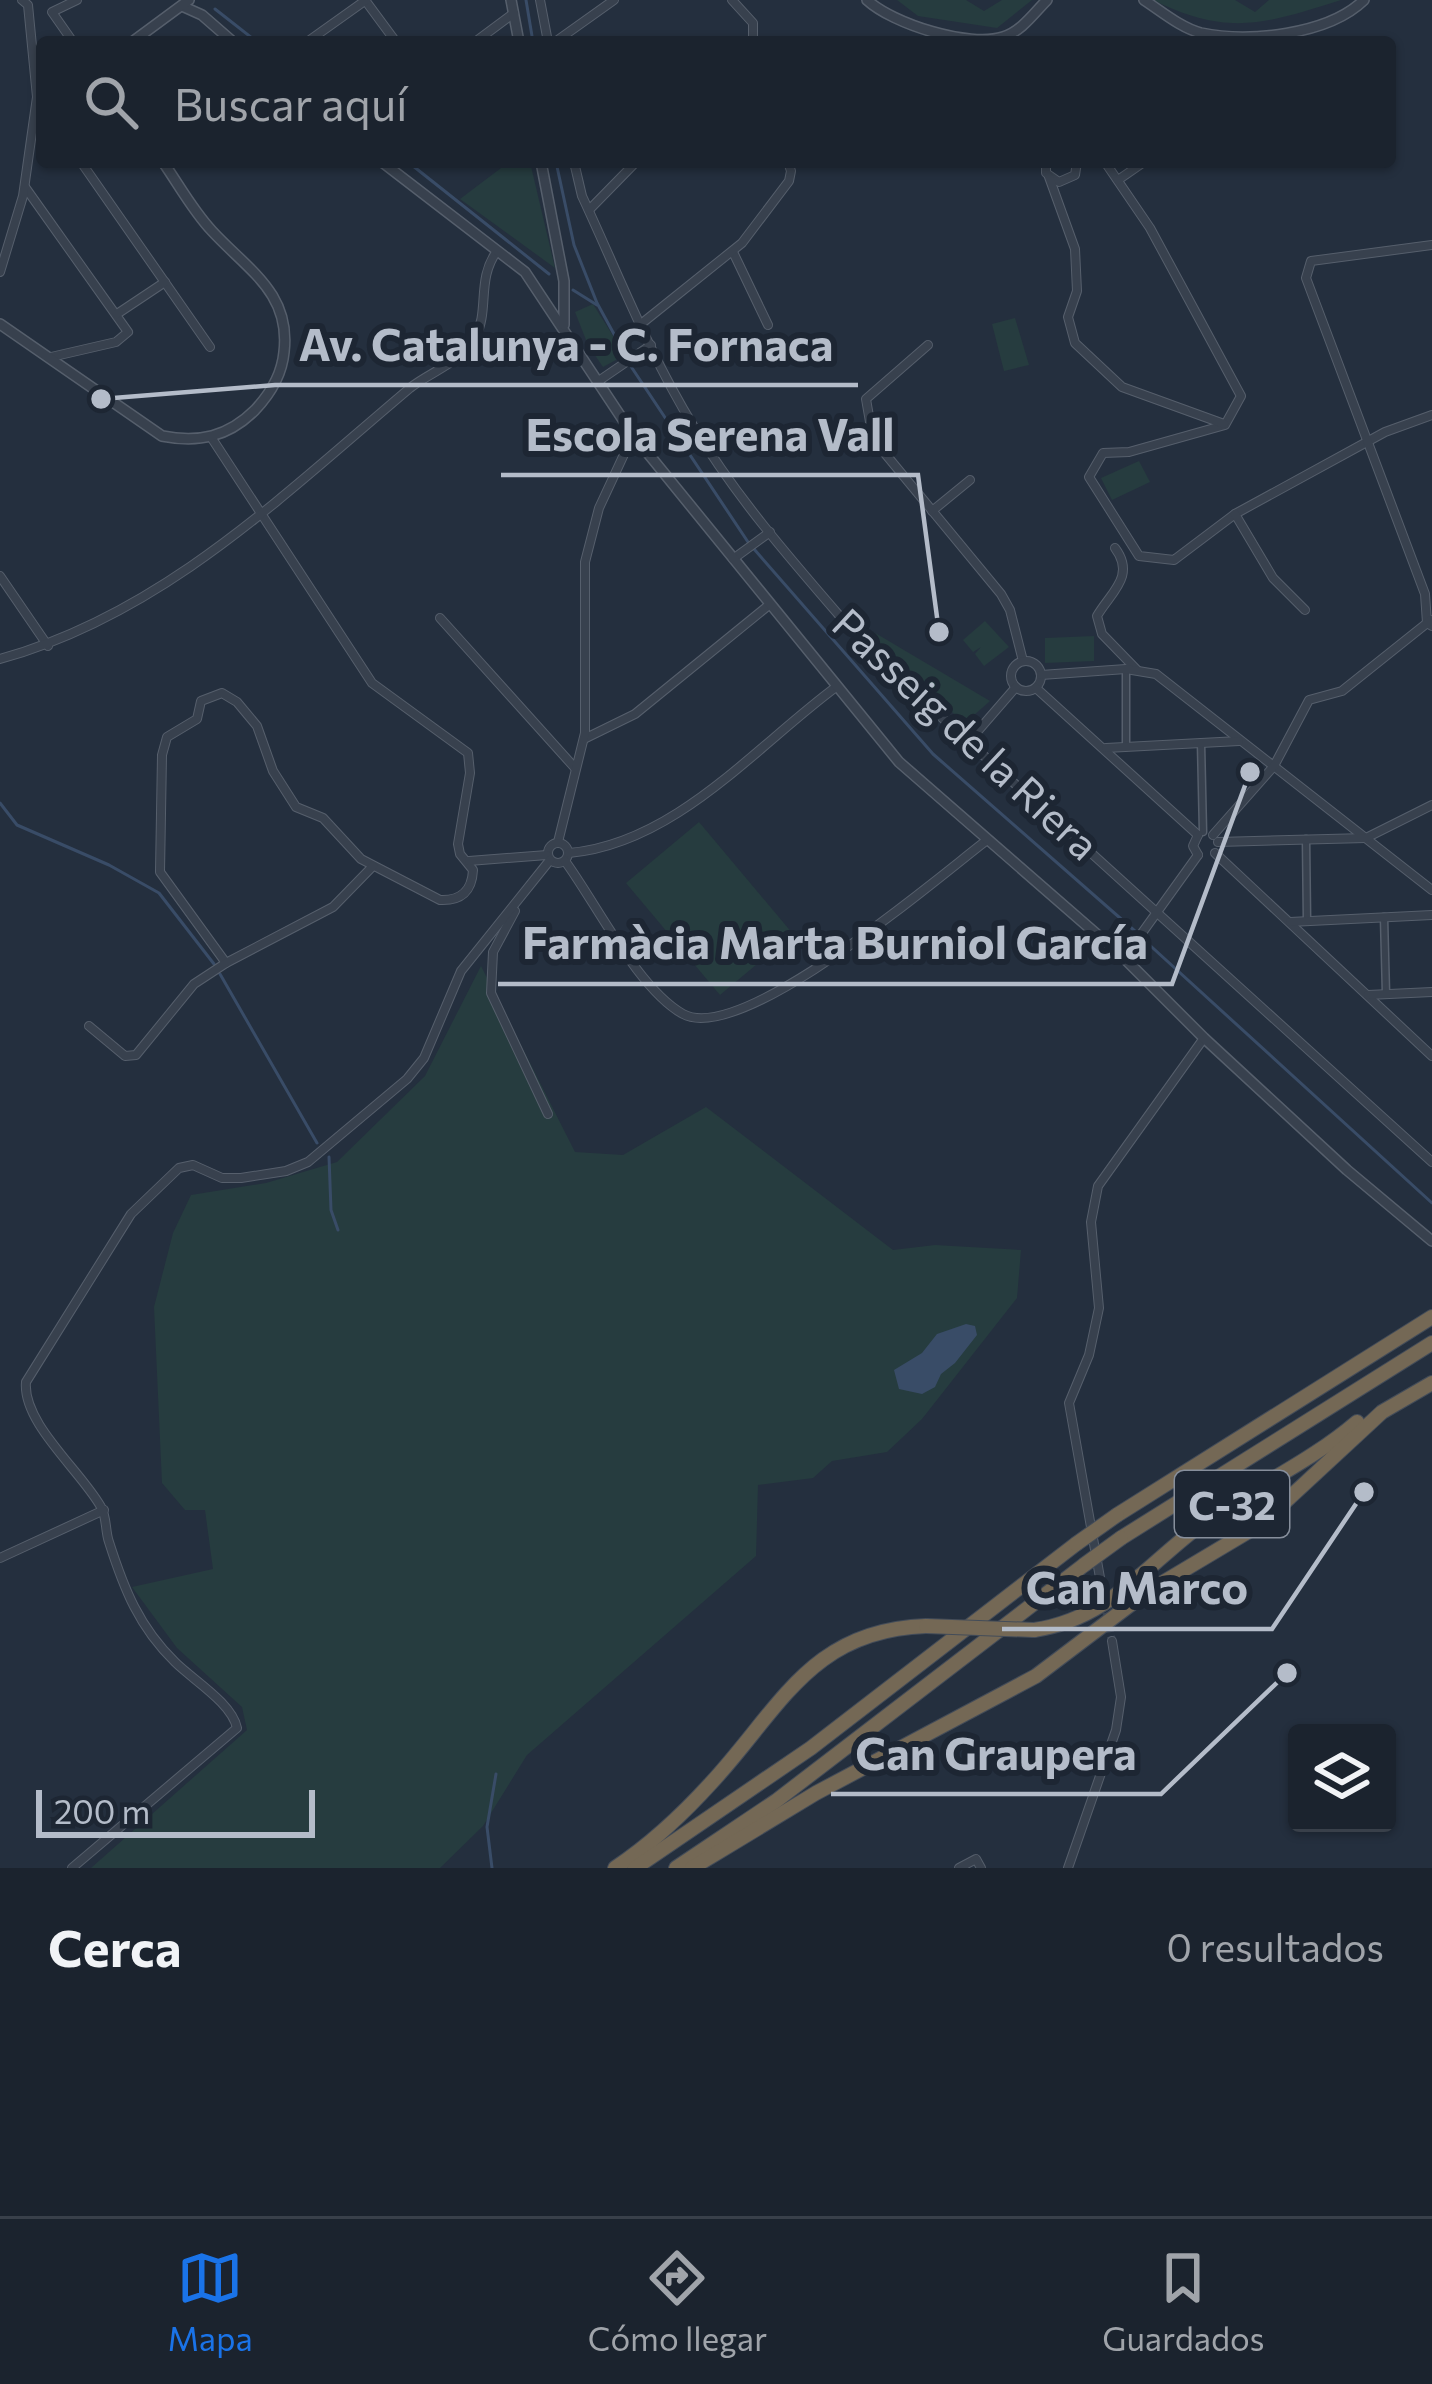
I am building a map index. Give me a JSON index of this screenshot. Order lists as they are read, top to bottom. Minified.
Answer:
{"streets":{"highway":["C-32"],"street":["Passeig de la Riera"]},"places":["Av. Catalunya - C. Fornaca","Escola Serena Vall","Farmàcia Marta Burniol García","Can Marco","Can Graupera"],"scale_bar":"200 m","page":{"search":"Buscar aquí","scale":"200 m","heading":["Cerca","0 resultados"],"nav":["Mapa","Cómo llegar","Guardados"]}}
